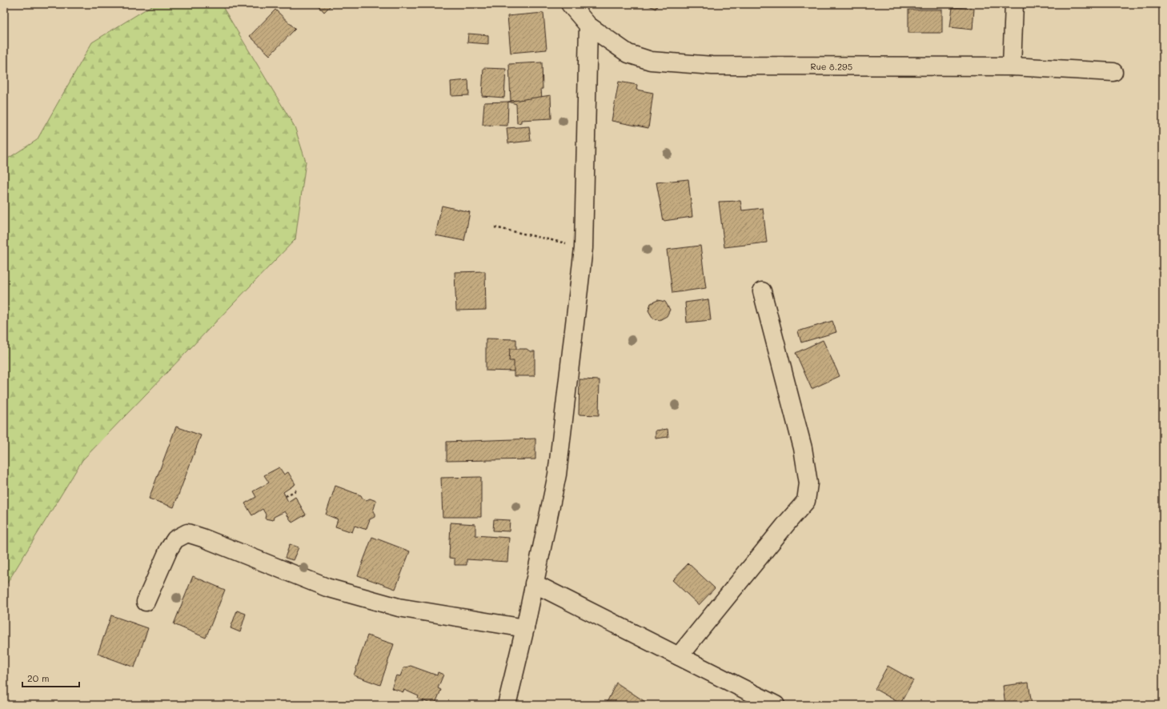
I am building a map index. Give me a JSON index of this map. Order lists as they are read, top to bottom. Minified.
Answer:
{"streets":{"street":["Rue 8.295"]},"scale_bar":"20 m"}
